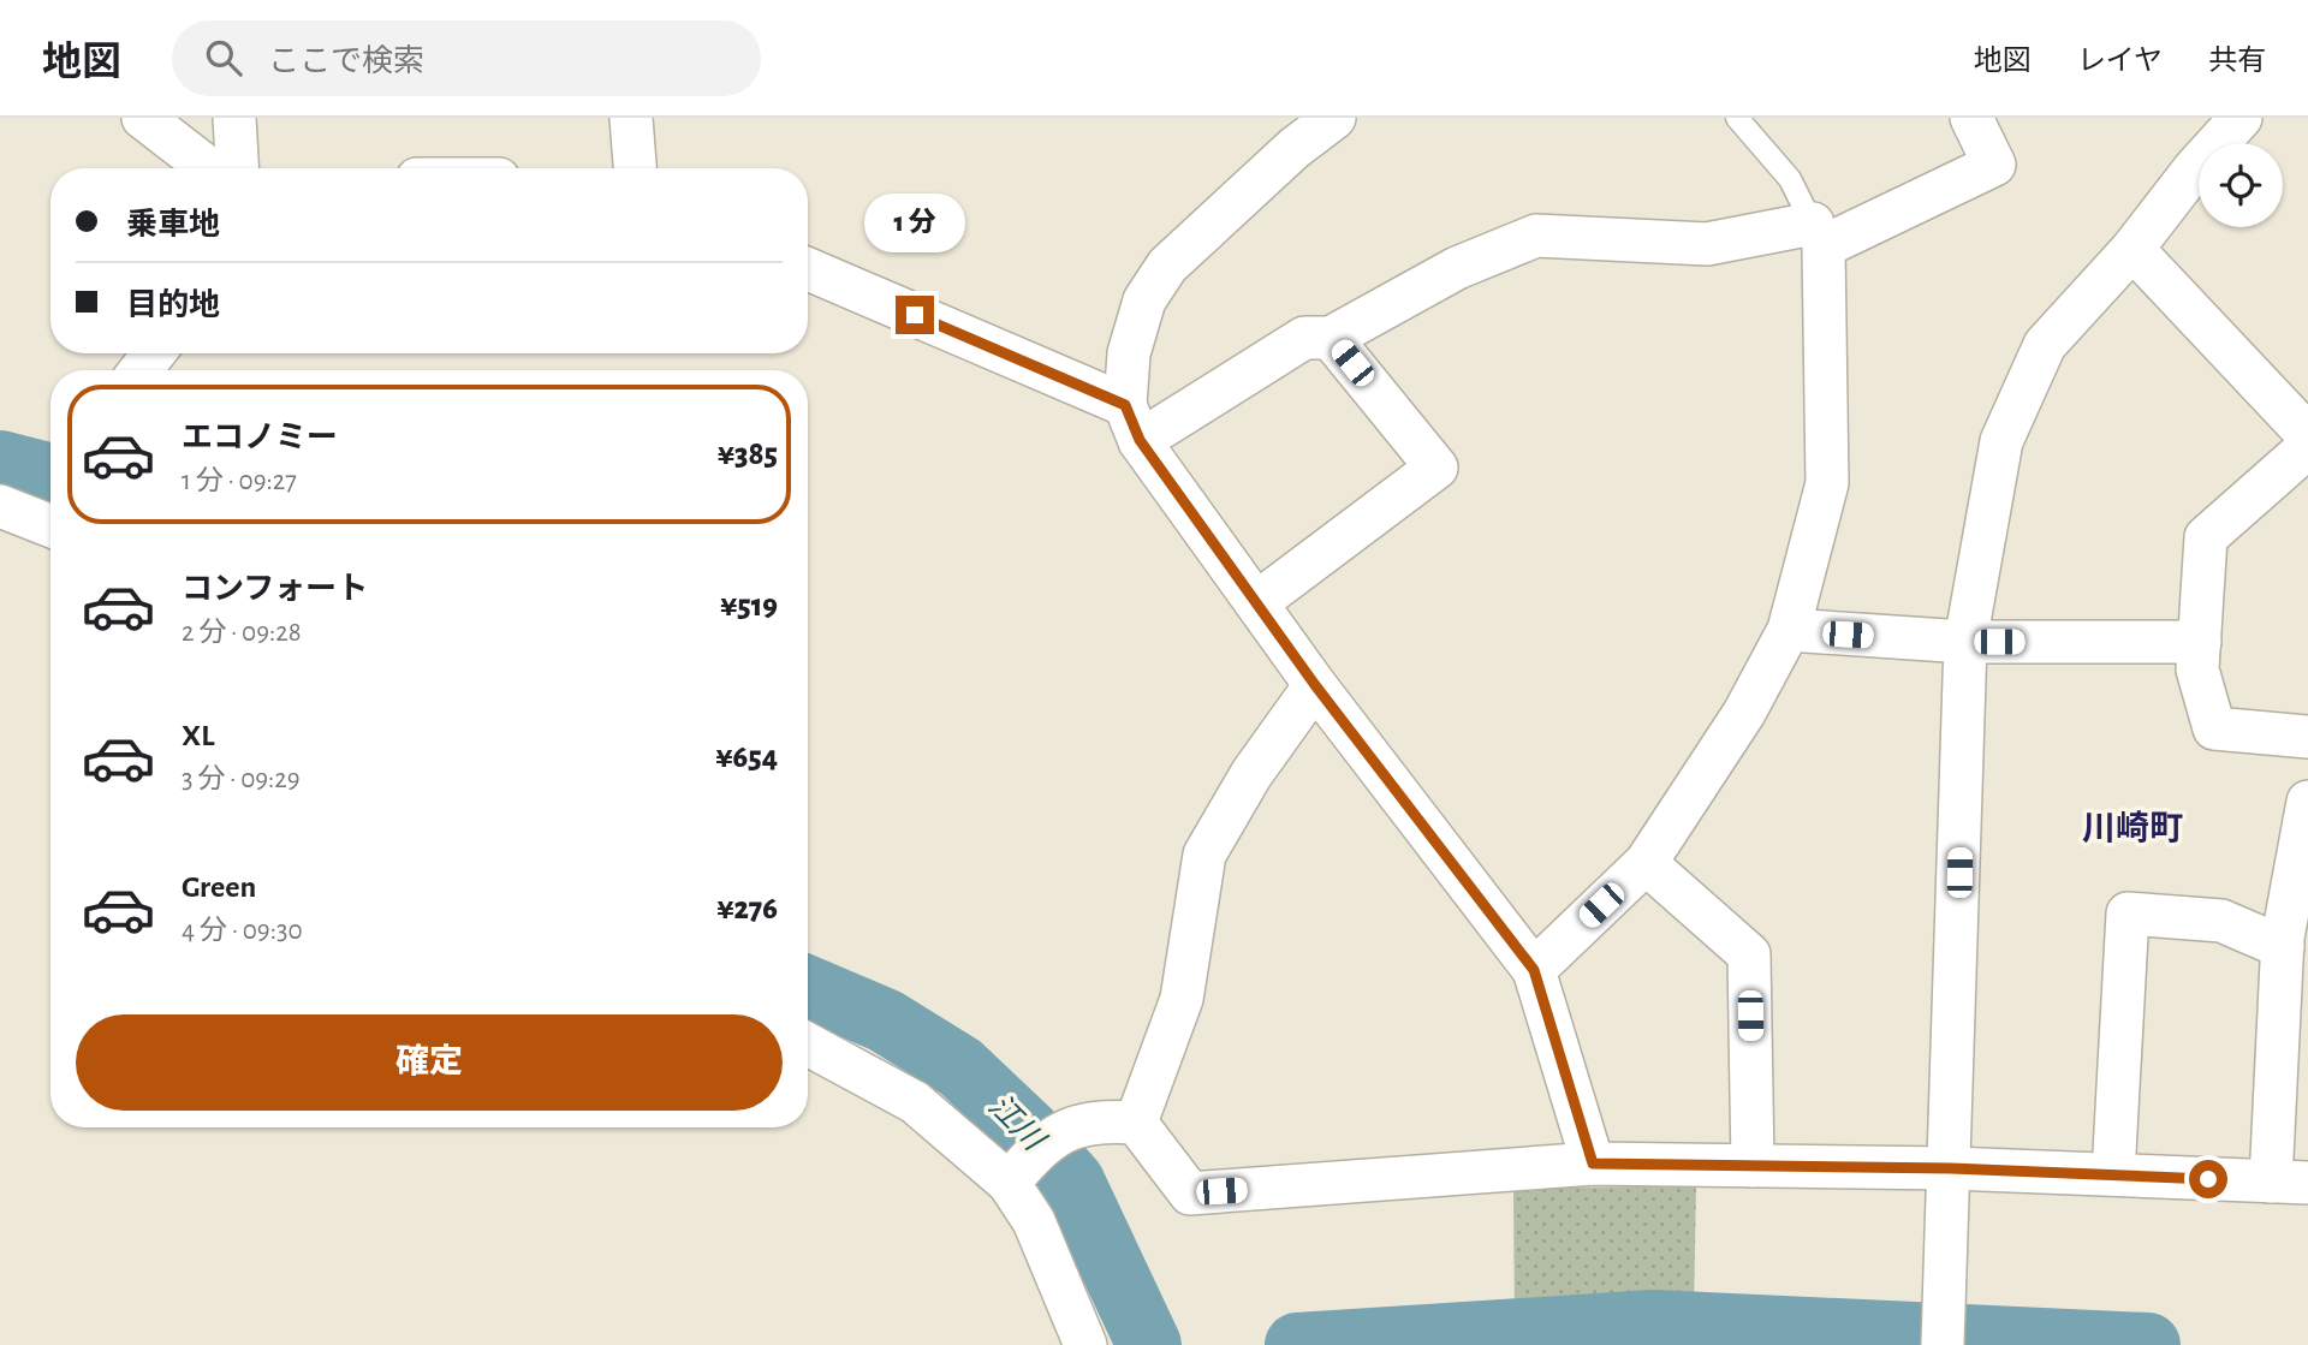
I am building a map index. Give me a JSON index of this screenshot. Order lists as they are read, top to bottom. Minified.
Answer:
{"districts":["川崎町"],"water":["江川"],"page":{"header":"地図","search":"ここで検索","nav":["地図","レイヤ","共有"],"banner":["乗車地","目的地"],"bubble":"1 分","list":[{"name":"エコノミー","note":"1 分 · 09:27","value":"¥385"},{"name":"コンフォート","note":"2 分 · 09:28","value":"¥519"},{"name":"XL","note":"3 分 · 09:29","value":"¥654"},{"name":"Green","note":"4 分 · 09:30","value":"¥276"}],"buttons":"確定"}}
